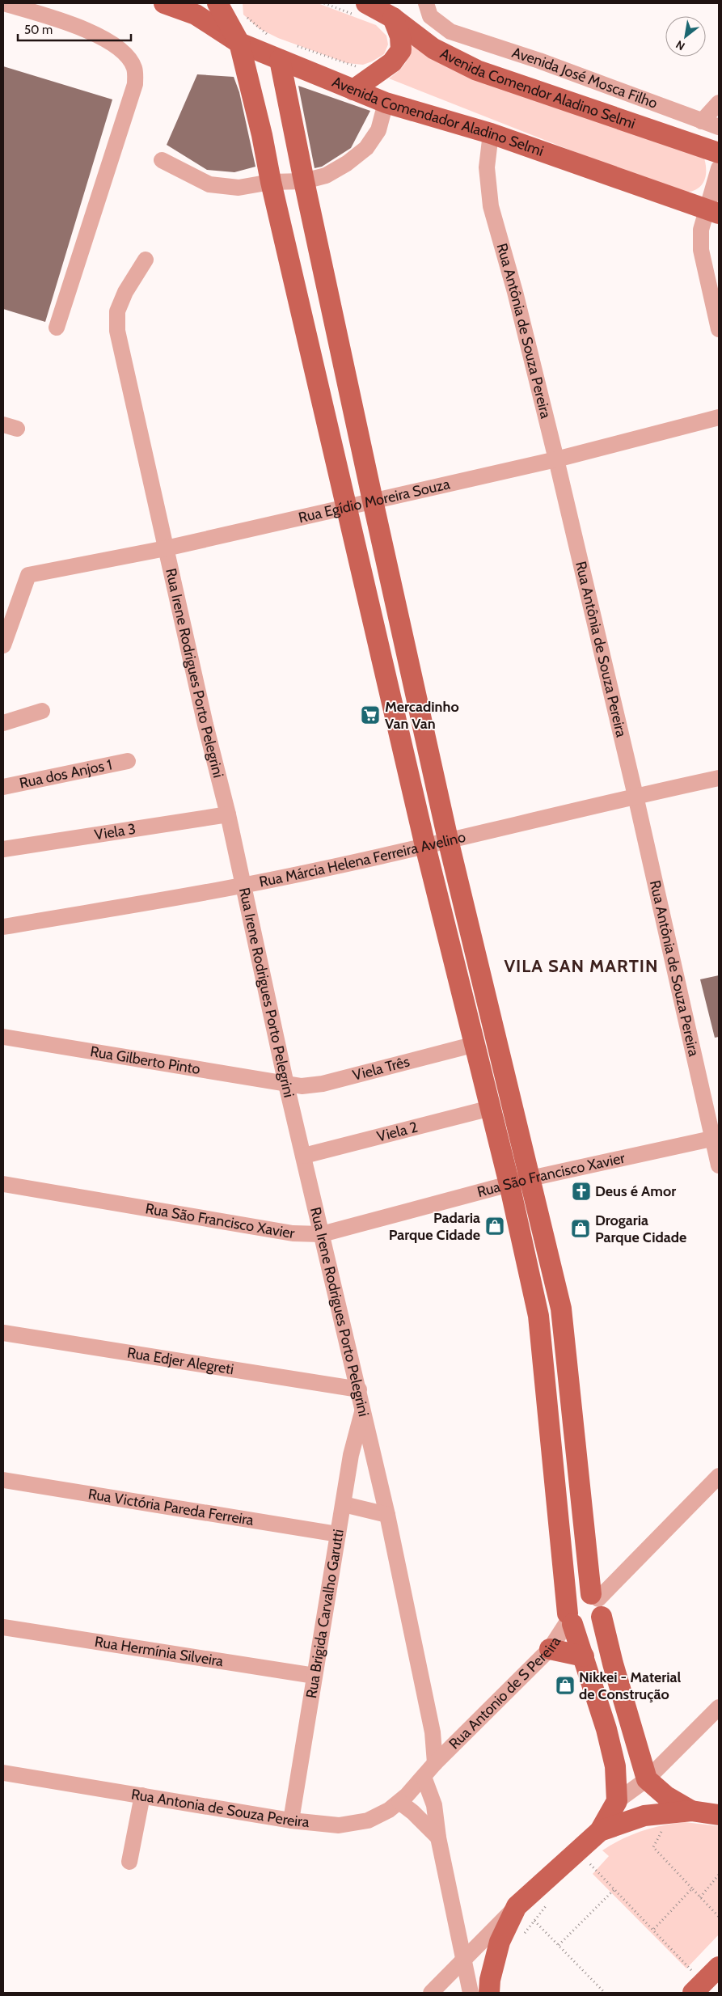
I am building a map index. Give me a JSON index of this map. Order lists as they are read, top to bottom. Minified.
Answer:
{"streets":{"main road":["Avenida Comendor Aladino Selmi","Avenida Comendador Aladino Selmi"],"street":["Avenida José Mosca Filho","Rua Antônia de Souza Pereira","Rua Egídio Moreira Souza","Rua Irene Rodrigues Porto Pelegrini","Rua dos Anjos 1","Viela 3","Rua Márcia Helena Ferreira Avelino","Rua Gilberto Pinto","Viela Três","Viela 2","Rua São Francisco Xavier","Rua Edjer Alegreti","Rua Victória Pareda Ferreira","Rua Brigida Carvalho Garutti","Rua Hermínia Silveira","Rua Antonio de S Pereira","Rua Antonia de Souza Pereira"]},"crossings":[["Avenida Comendador Aladino Selmi","Rua Antônia de Souza Pereira"],["Rua Antônia de Souza Pereira","Rua Egídio Moreira Souza"],["Rua Antônia de Souza Pereira","Rua Márcia Helena Ferreira Avelino"],["Rua Antônia de Souza Pereira","Rua São Francisco Xavier"],["Rua Egídio Moreira Souza","Rua Irene Rodrigues Porto Pelegrini"],["Rua Irene Rodrigues Porto Pelegrini","Viela 3"],["Rua Irene Rodrigues Porto Pelegrini","Rua Márcia Helena Ferreira Avelino"],["Rua Irene Rodrigues Porto Pelegrini","Rua Gilberto Pinto"],["Rua Irene Rodrigues Porto Pelegrini","Viela Três"],["Rua Irene Rodrigues Porto Pelegrini","Viela 2"],["Rua Irene Rodrigues Porto Pelegrini","Rua São Francisco Xavier"],["Rua Irene Rodrigues Porto Pelegrini","Rua Edjer Alegreti"],["Rua Irene Rodrigues Porto Pelegrini","Rua Brigida Carvalho Garutti"],["Rua Irene Rodrigues Porto Pelegrini","Rua Antonio de S Pereira"],["Rua Gilberto Pinto","Viela Três"],["Rua Victória Pareda Ferreira","Rua Brigida Carvalho Garutti"],["Rua Brigida Carvalho Garutti","Rua Hermínia Silveira"],["Rua Brigida Carvalho Garutti","Rua Antonia de Souza Pereira"]],"districts":["VILA SAN MARTIN"],"places":{"supermarket":["Mercadinho Van Van"],"church":["Deus é Amor"],"shop":["Padaria Parque Cidade","Drogaria Parque Cidade","Nikkei - Material de Construção"]},"scale_bar":"50 m","north":"bottom left"}
